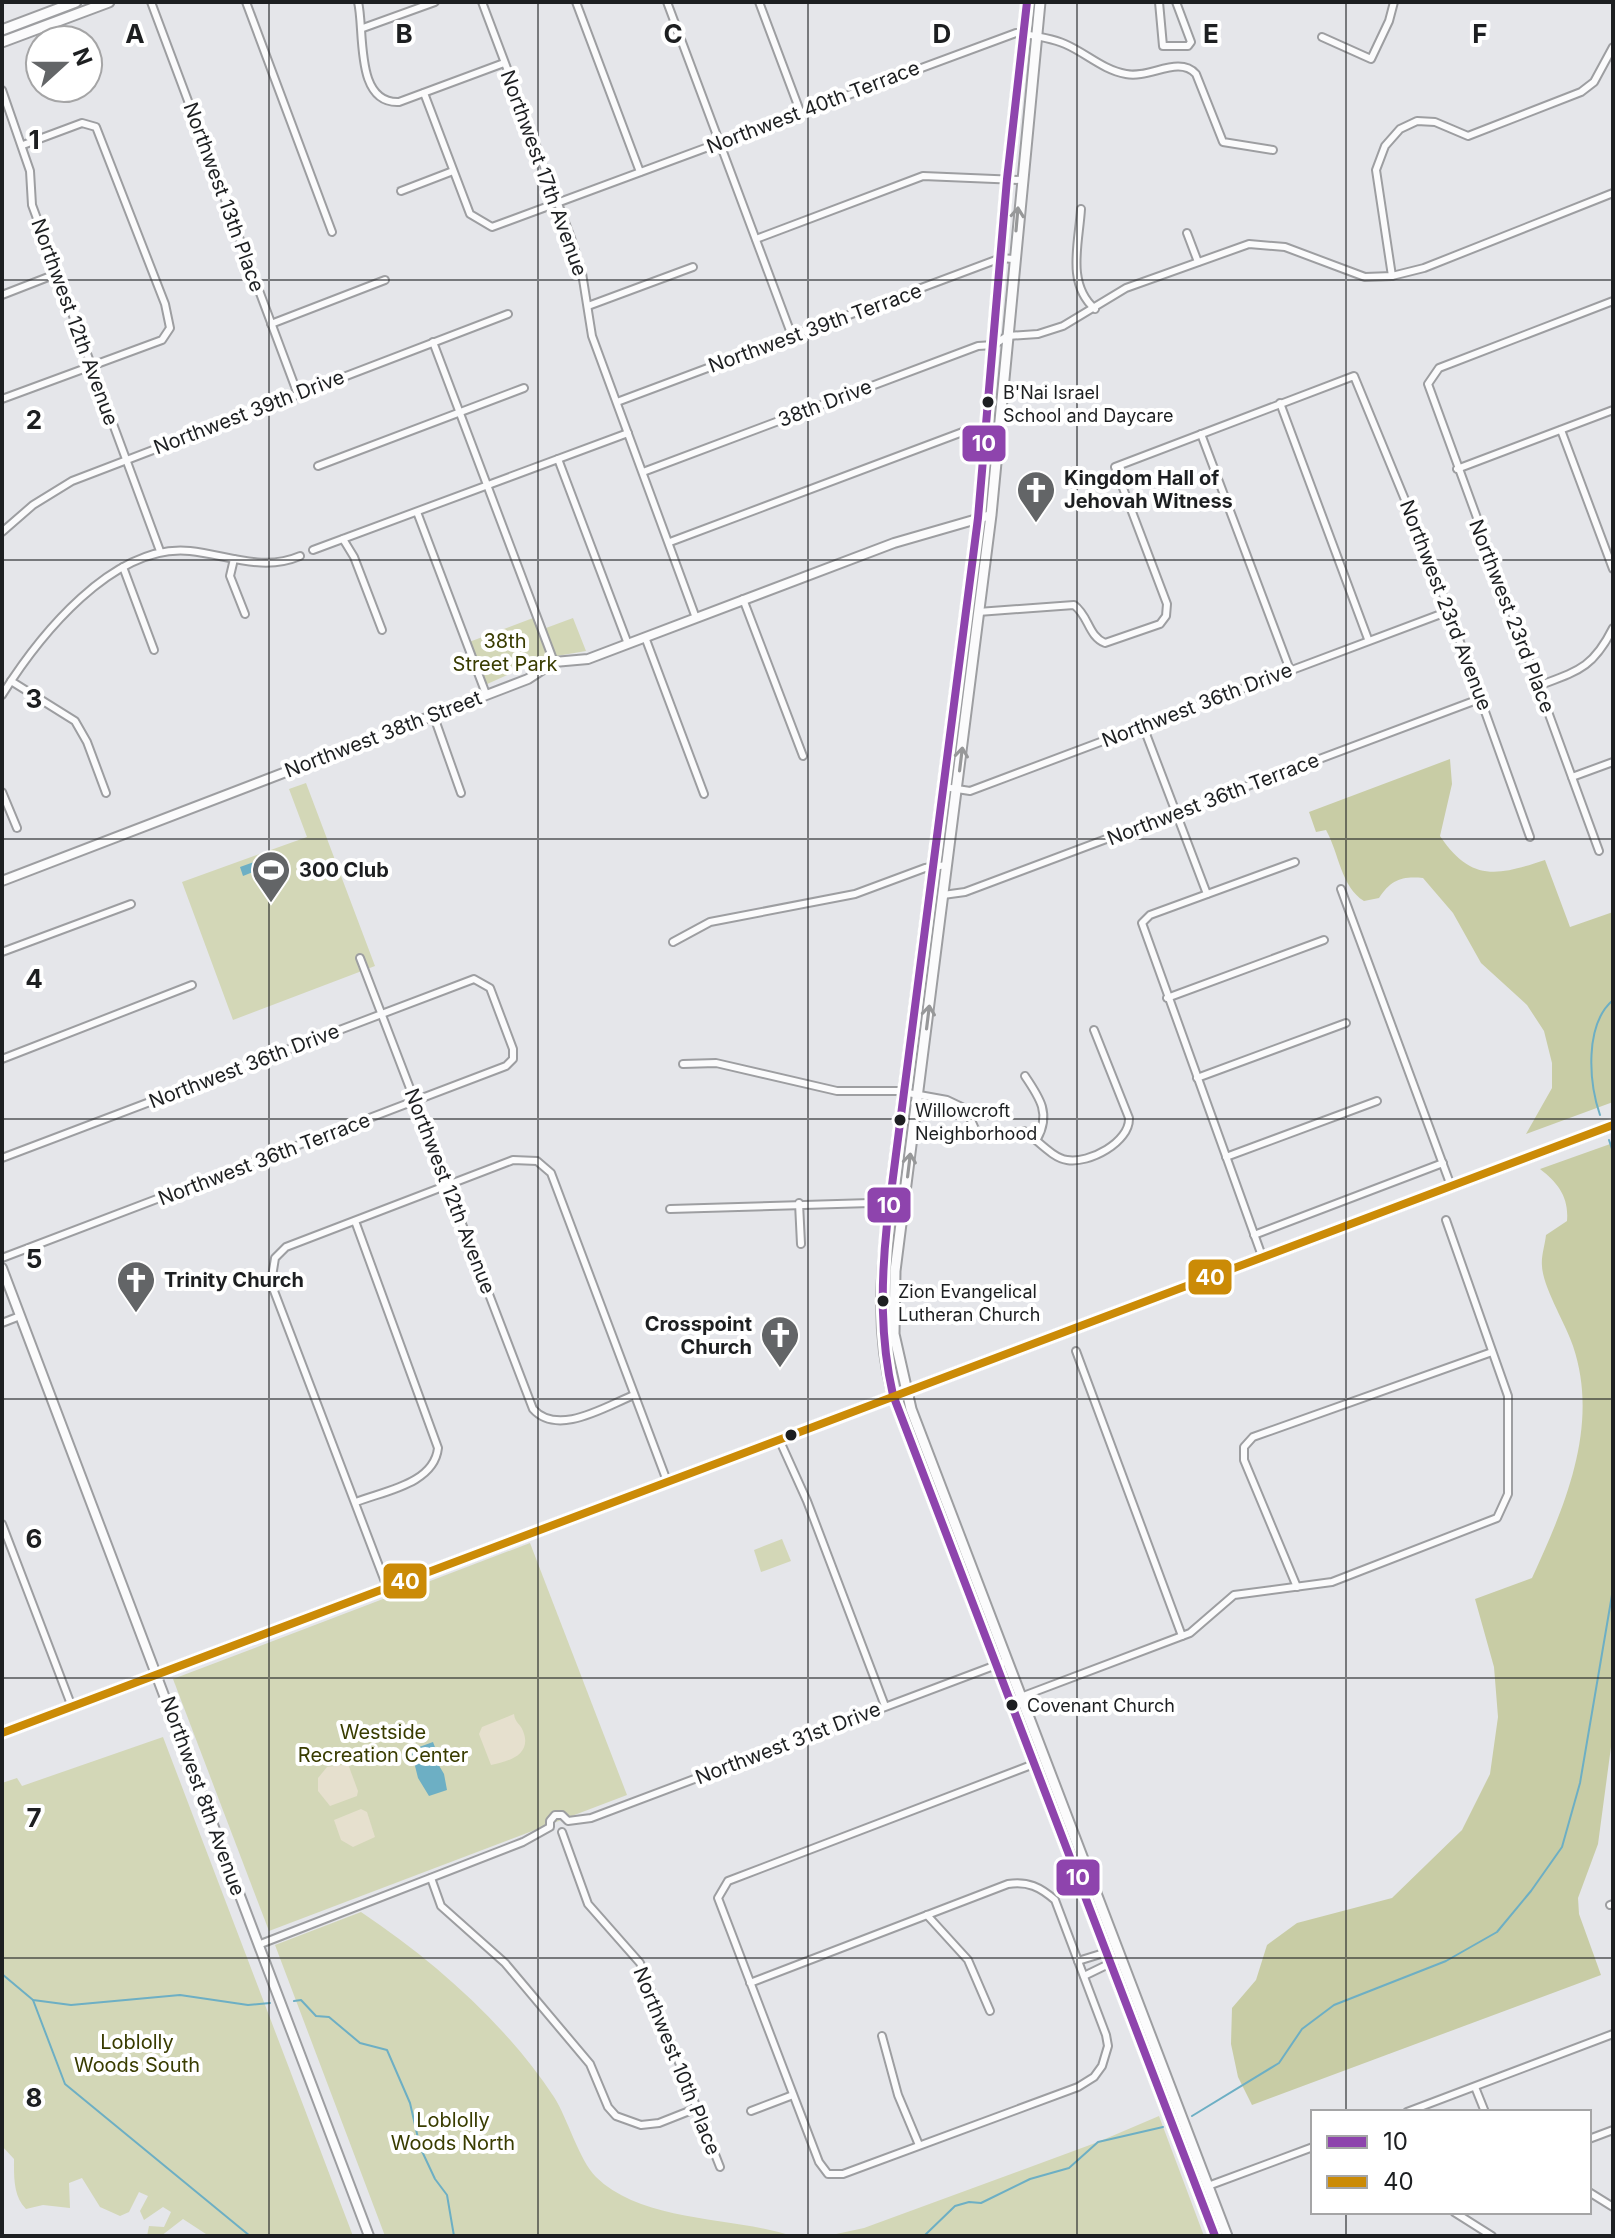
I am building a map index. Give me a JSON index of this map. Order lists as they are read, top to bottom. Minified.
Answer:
{"streets":{"street":["Northwest 40th Terrace","Northwest 17th Avenue","Northwest 13th Place","Northwest 12th Avenue","Northwest 39th Terrace","38th Drive","Northwest 39th Drive","Northwest 23rd Avenue","Northwest 23rd Place","Northwest 36th Drive","Northwest 38th Street","Northwest 36th Terrace","Northwest 31st Drive","Northwest 8th Avenue","Northwest 10th Place"]},"crossings":[["Northwest 40th Terrace","Northwest 17th Avenue"],["Northwest 17th Avenue","Northwest 39th Terrace"],["Northwest 17th Avenue","38th Drive"],["Northwest 17th Avenue","Northwest 38th Street"],["Northwest 13th Place","Northwest 39th Drive"],["Northwest 12th Avenue","Northwest 39th Drive"],["Northwest 12th Avenue","Northwest 36th Drive"],["Northwest 12th Avenue","Northwest 36th Terrace"],["Northwest 23rd Avenue","Northwest 36th Drive"],["Northwest 23rd Avenue","Northwest 36th Terrace"],["Northwest 36th Drive","Northwest 36th Terrace"],["Northwest 31st Drive","Northwest 8th Avenue"],["Northwest 31st Drive","Northwest 10th Place"]],"parks":["38th Street Park","Westside Recreation Center","Loblolly Woods South","Loblolly Woods North"],"places":{"other":["B'Nai Israel School and Daycare","Willowcroft Neighborhood","Zion Evangelical Lutheran Church","Covenant Church"],"church":["Kingdom Hall of Jehovah Witness","Trinity Church","Crosspoint Church"],"sports":["300 Club"]},"lines":["transit line 10","transit line 40"],"legend":["10","40"],"north":"right","grid":{"columns":["A","B","C","D","E","F"],"rows":["1","2","3","4","5","6","7","8"]}}
